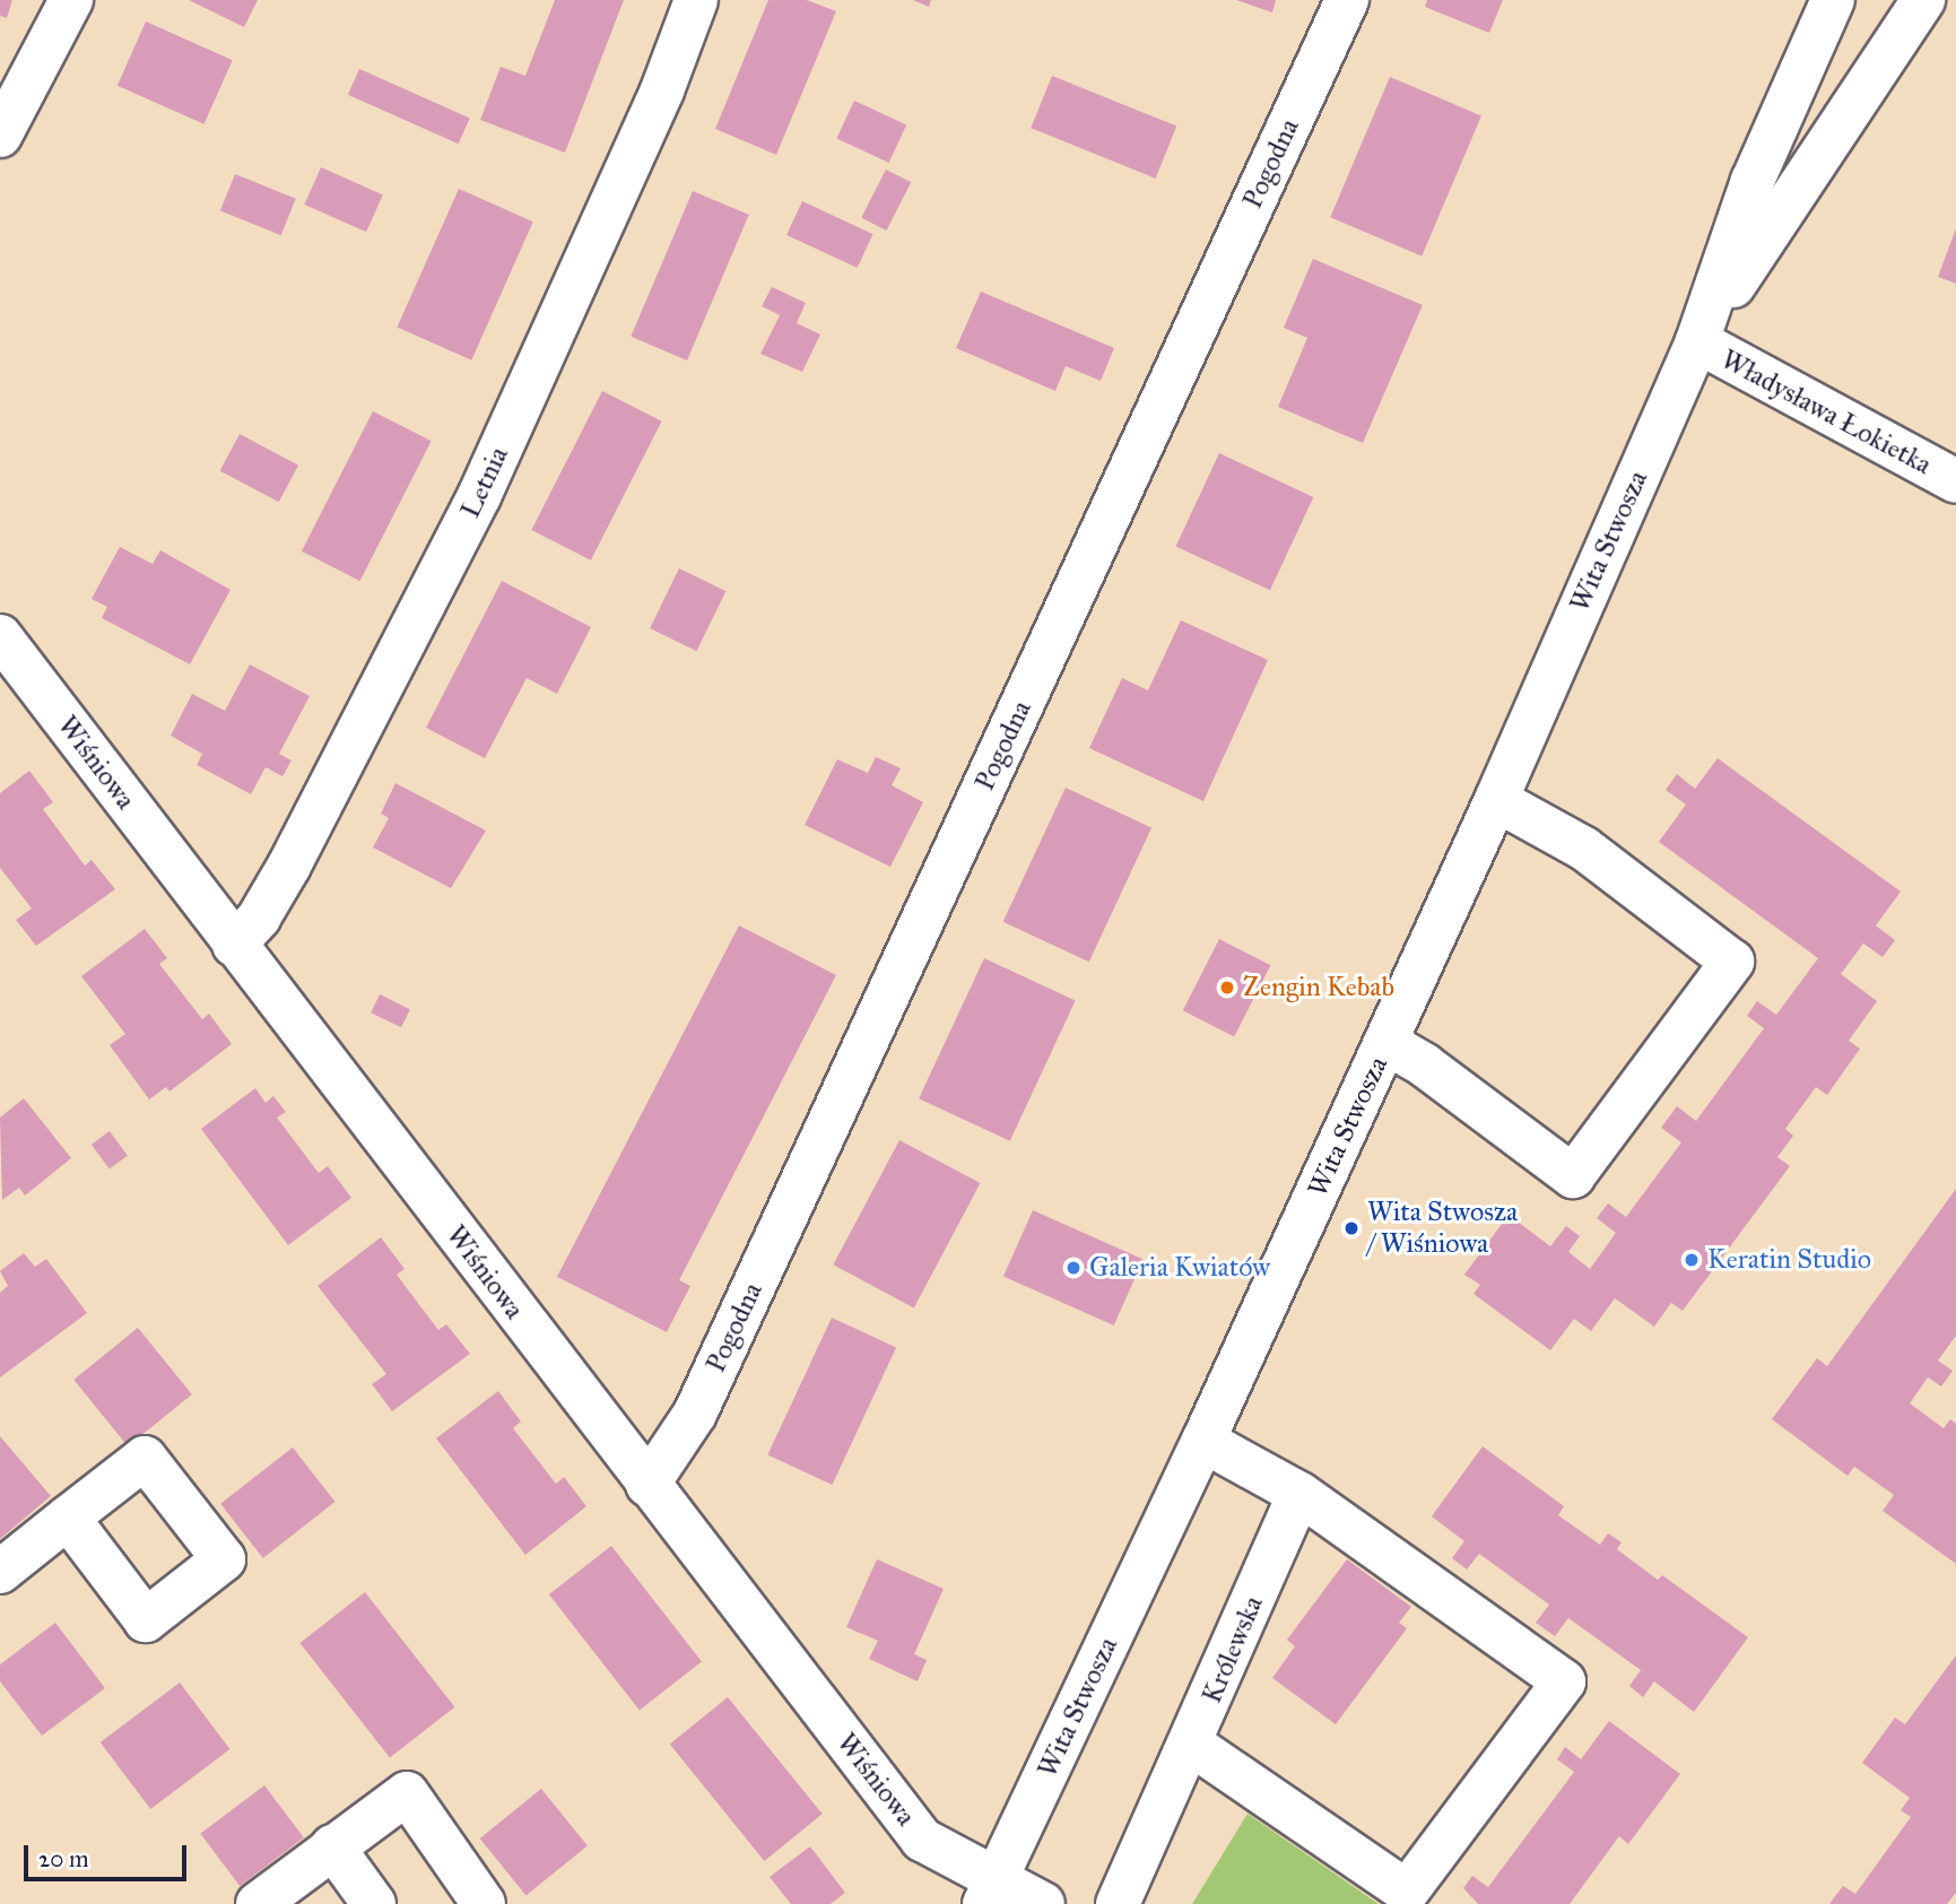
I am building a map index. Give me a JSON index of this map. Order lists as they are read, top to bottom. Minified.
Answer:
{"streets":{"street":["Pogodna","Władysława Łokietka","Letnia","Wita Stwosza","Wiśniowa","Królewska"]},"crossings":[["Pogodna","Wiśniowa"],["Władysława Łokietka","Wita Stwosza"],["Letnia","Wiśniowa"],["Wita Stwosza","Wiśniowa"]],"places":["Zengin Kebab","Wita Stwosza / Wiśniowa","Keratin Studio","Galeria Kwiatów"],"scale_bar":"20 m"}
